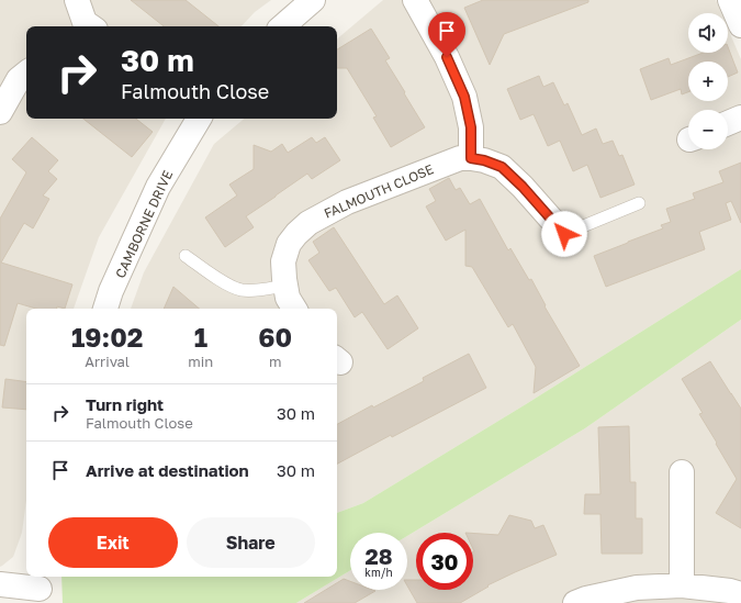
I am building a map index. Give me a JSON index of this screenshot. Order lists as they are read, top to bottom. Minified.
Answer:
{"streets":{"street":["FALMOUTH CLOSE","CAMBORNE DRIVE"]},"page":{"map_buttons":["+","−"],"turn":["30 m","Falmouth Close"],"eta":["19:02","Arrival","1","min","60","m"],"list":[{"name":"Turn right","note":"Falmouth Close","value":"30 m"},{"name":"Arrive at destination","value":"30 m"}],"buttons":["Exit","Share"],"speed":"28 km/h","limit":"30"}}
